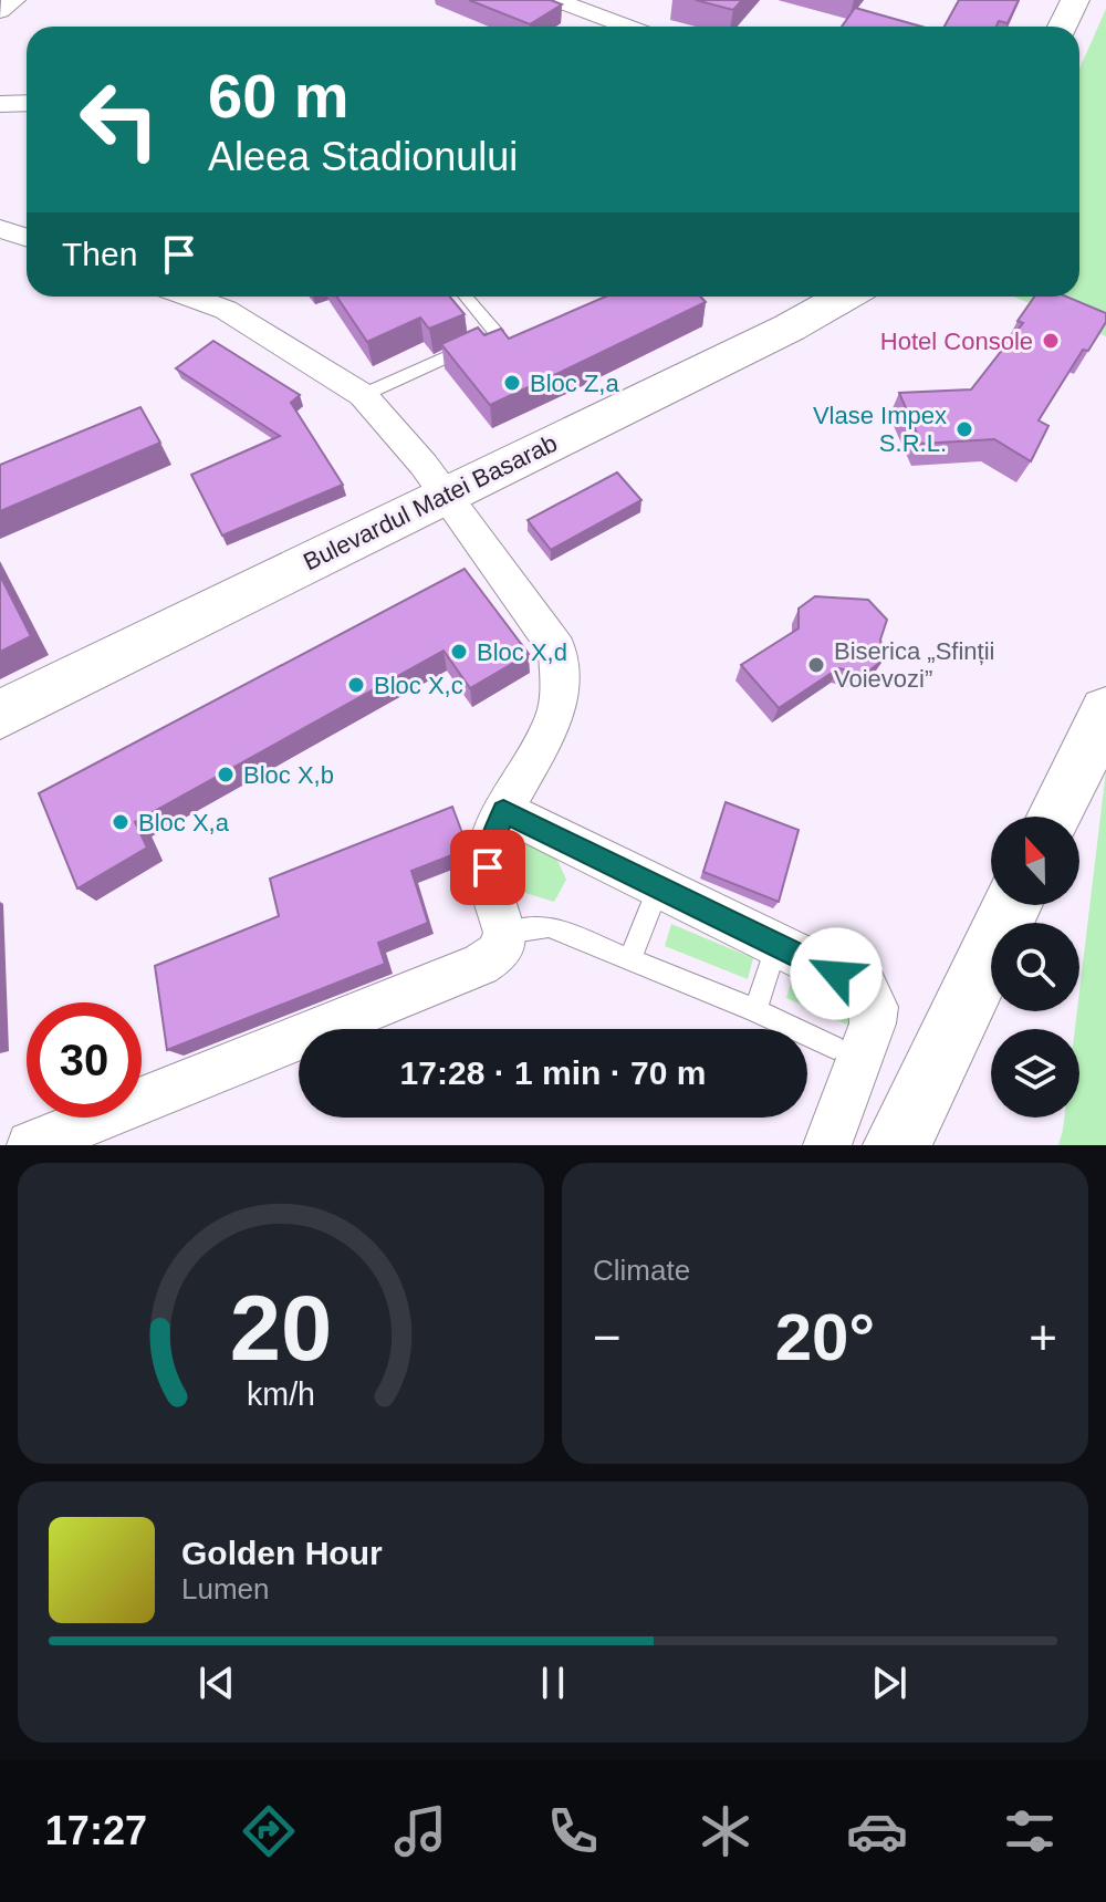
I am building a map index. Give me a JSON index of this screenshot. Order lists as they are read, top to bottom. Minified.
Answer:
{"streets":{"main road":["Bulevardul Matei Basarab"]},"places":["Hotel Console","Bloc Z,a","Vlase Impex S.R.L.","Bloc X,d","Biserica „Sfinții Voievozi”","Bloc X,c","Bloc X,b","Bloc X,a"],"north":"top","page":{"turn":["60 m","Aleea Stadionului"],"then":"Then","limit":"30","trip":"17:28 · 1 min · 70 m","tile":"Climate","heat":["−","20°","+"],"song":["Golden Hour","Lumen"],"tabs":"17:27","gauge":["20","km/h"]}}
